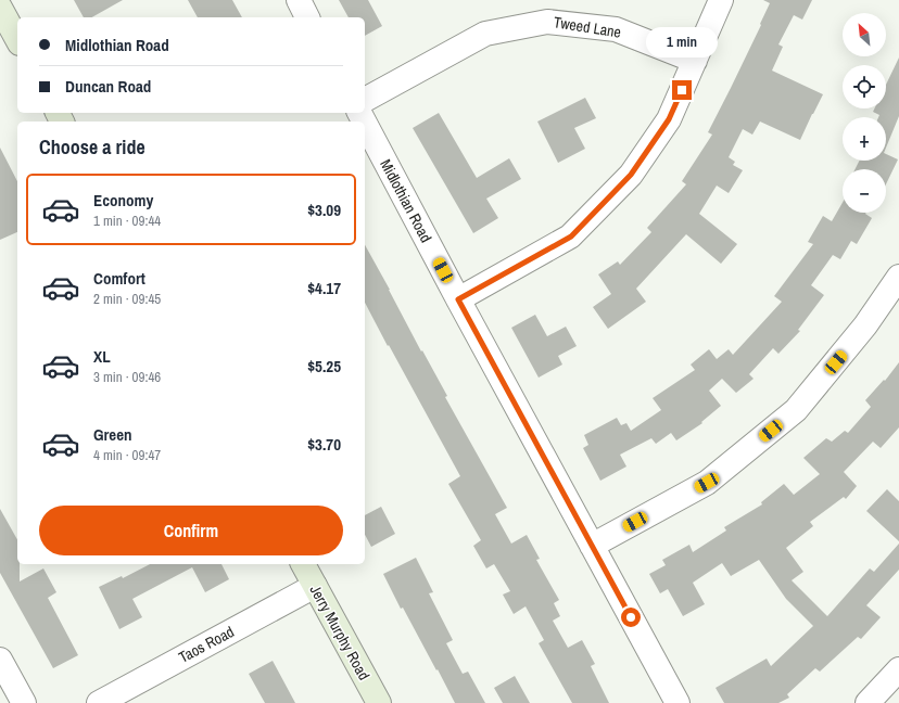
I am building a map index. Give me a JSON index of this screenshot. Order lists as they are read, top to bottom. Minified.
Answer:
{"streets":{"street":["Tweed Lane","Midlothian Road","Jerry Murphy Road","Taos Road"]},"crossings":[["Jerry Murphy Road","Taos Road"]],"north":"top left","page":{"map_buttons":["+","−"],"banner":["Midlothian Road","Duncan Road"],"bubble":"1 min","heading":"Choose a ride","list":[{"name":"Economy","note":"1 min · 09:44","value":"$3.09"},{"name":"Comfort","note":"2 min · 09:45","value":"$4.17"},{"name":"XL","note":"3 min · 09:46","value":"$5.25"},{"name":"Green","note":"4 min · 09:47","value":"$3.70"}],"buttons":"Confirm"}}
